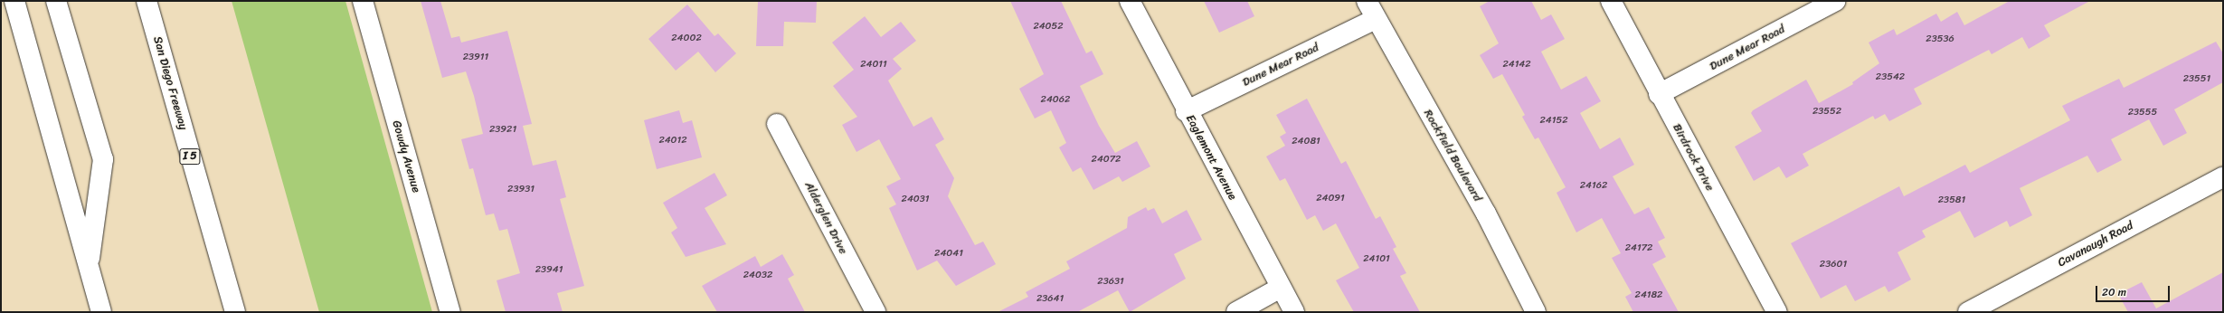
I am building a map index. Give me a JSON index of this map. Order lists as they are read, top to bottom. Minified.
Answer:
{"streets":{"main road":["Dune Mear Road","San Diego Freeway","Rockfield Boulevard","I 5","Gowdy Avenue","Eaglemont Avenue","Birdrock Drive","Alderglen Drive","Cavanaugh Road"]},"crossings":[["Dune Mear Road","Rockfield Boulevard"],["Dune Mear Road","Eaglemont Avenue"],["Dune Mear Road","Birdrock Drive"]],"house_numbers":["24052","24002","23536","23911","24011","24142","23542","23551","24062","23552","23555","24152","23921","24012","24081","24072","24162","23931","24091","24031","23581","24172","24041","24101","23601","23941","24032","23631","24182","23641"],"scale_bar":"20 m"}
